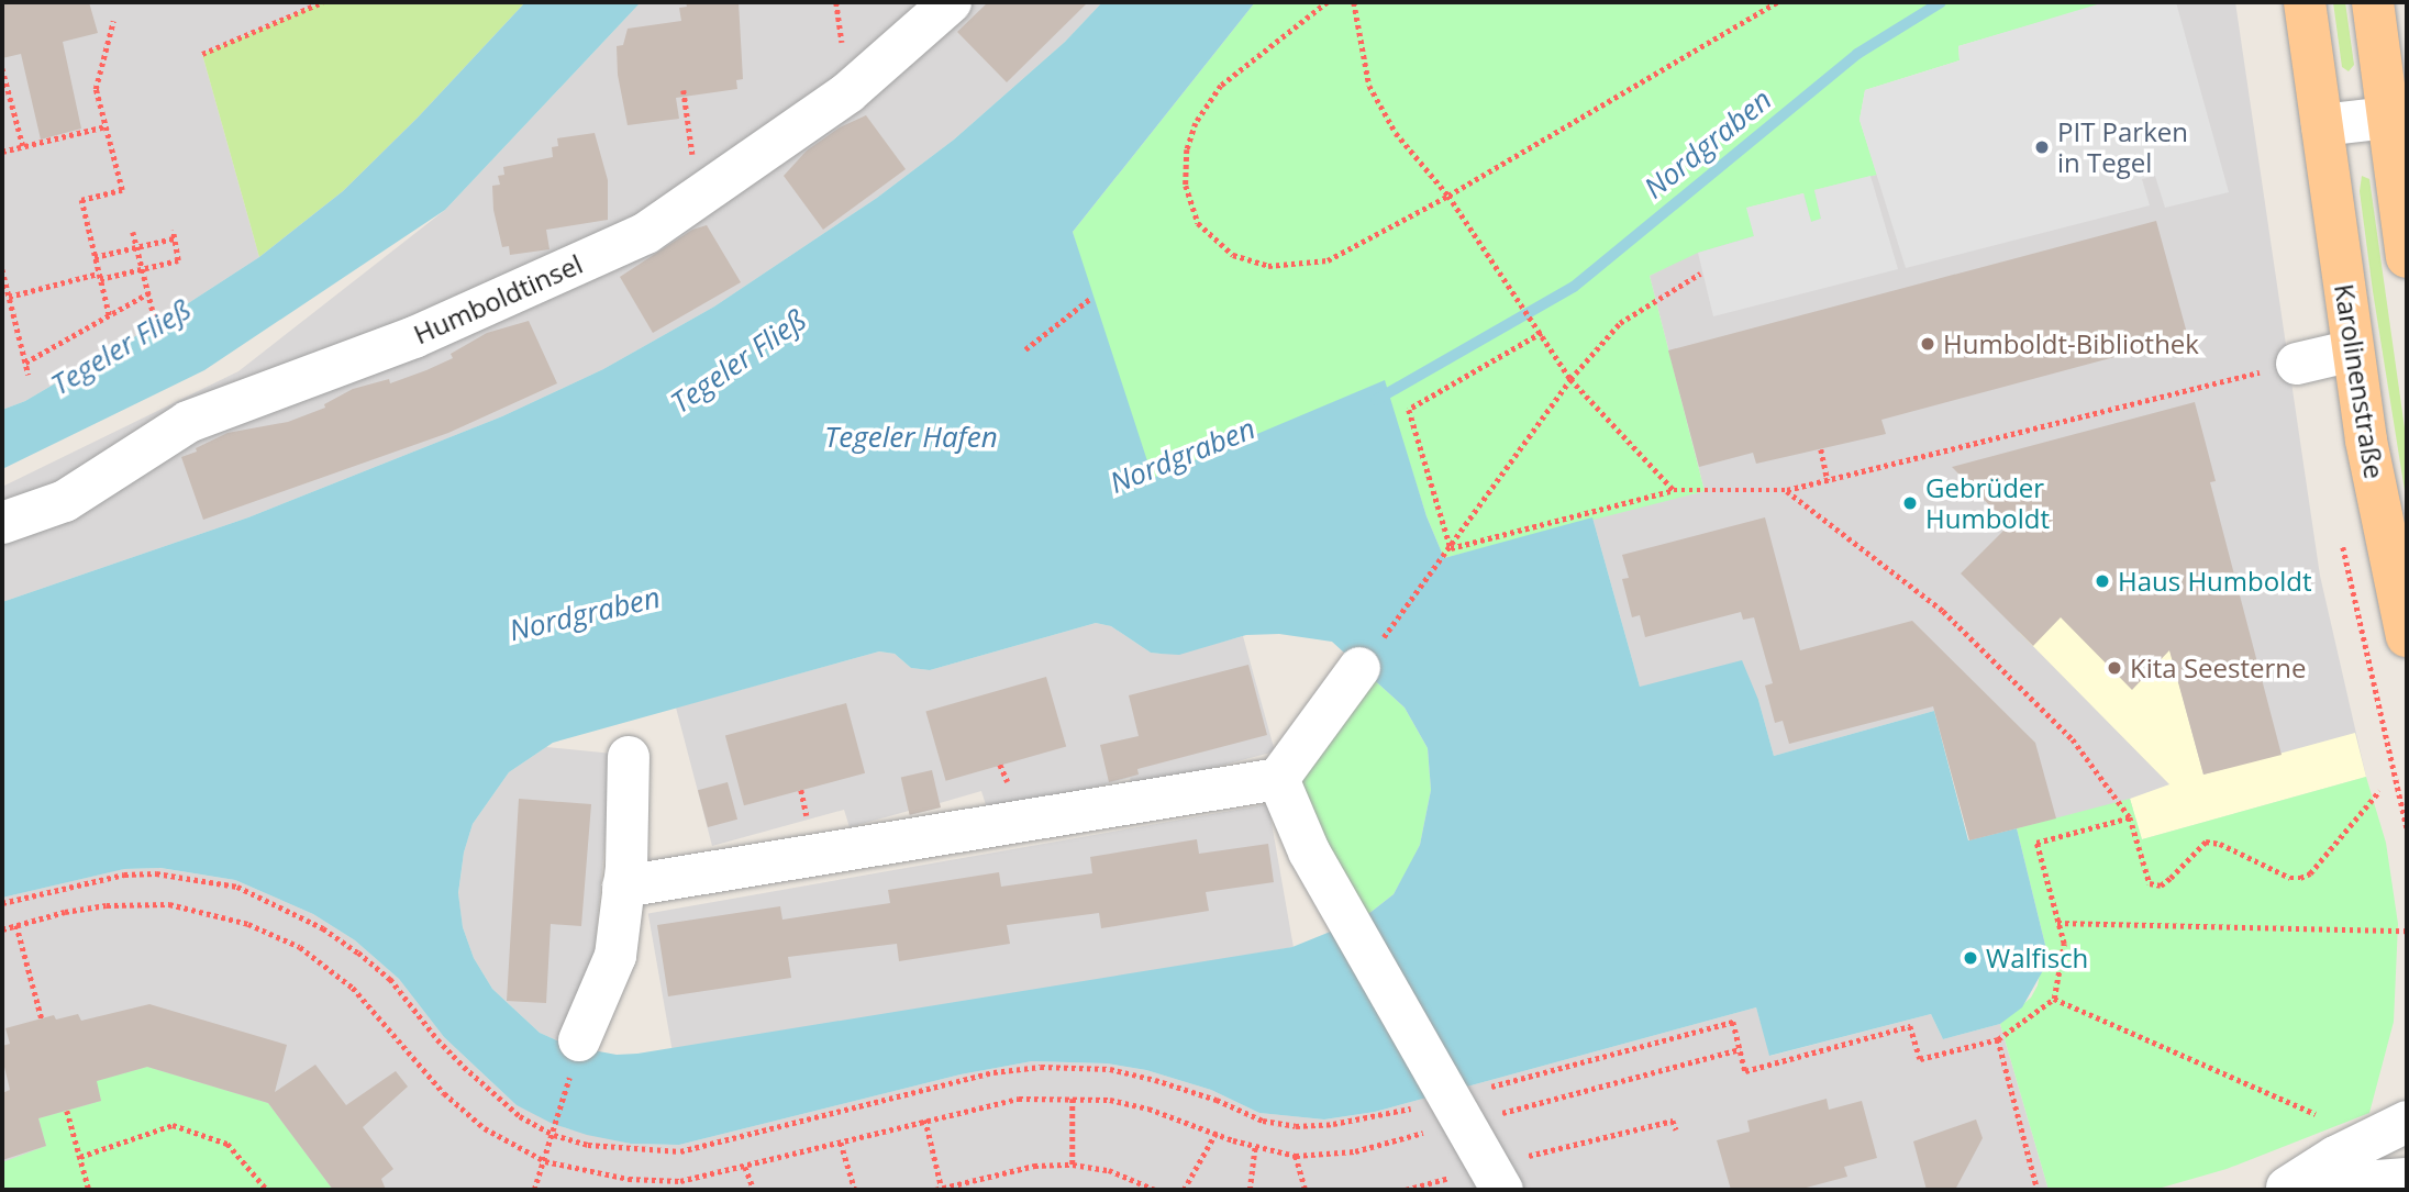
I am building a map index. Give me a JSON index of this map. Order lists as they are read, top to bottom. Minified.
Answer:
{"streets":{"main road":["Karolinenstraße"],"street":["Humboldtinsel"]},"water":["Nordgraben","Tegeler Fließ","Tegeler Hafen"],"places":["PIT Parken in Tegel","Humboldt-Bibliothek","Gebrüder Humboldt","Haus Humboldt","Kita Seesterne","Walfisch"]}
